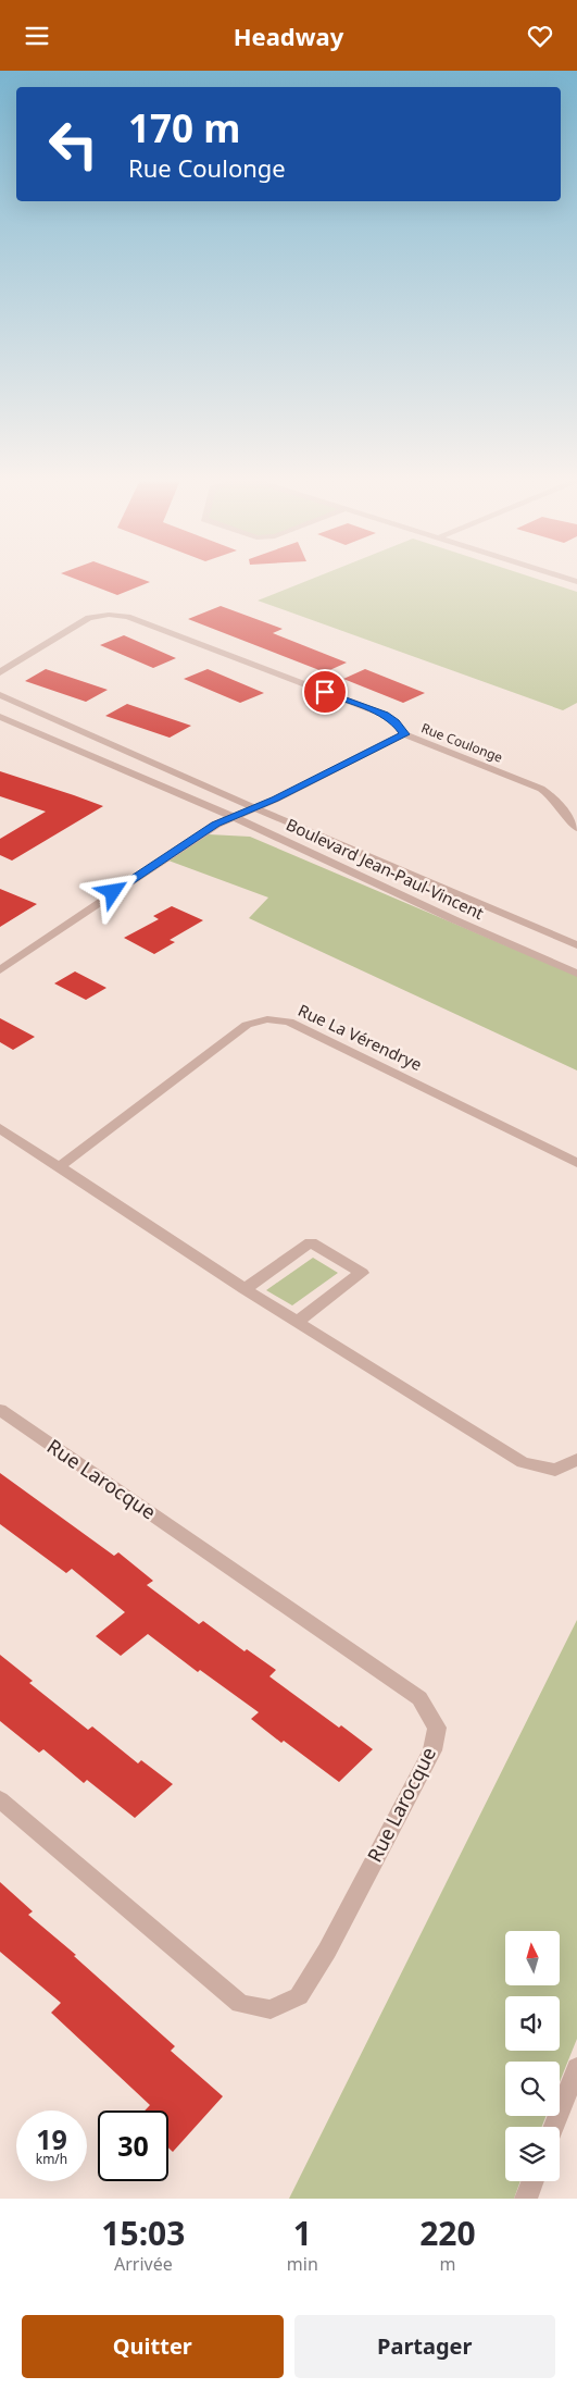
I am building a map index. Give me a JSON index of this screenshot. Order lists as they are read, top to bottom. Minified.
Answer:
{"streets":{"street":["Rue Coulonge","Boulevard Jean-Paul-Vincent","Rue La Vérendrye","Rue Larocque"]},"north":"top","page":{"header":"Headway","turn":["170 m","Rue Coulonge"],"speed":"19 km/h","limit":"30","eta":["15:03","Arrivée","1","min","220","m"],"buttons":["Quitter","Partager"]}}
